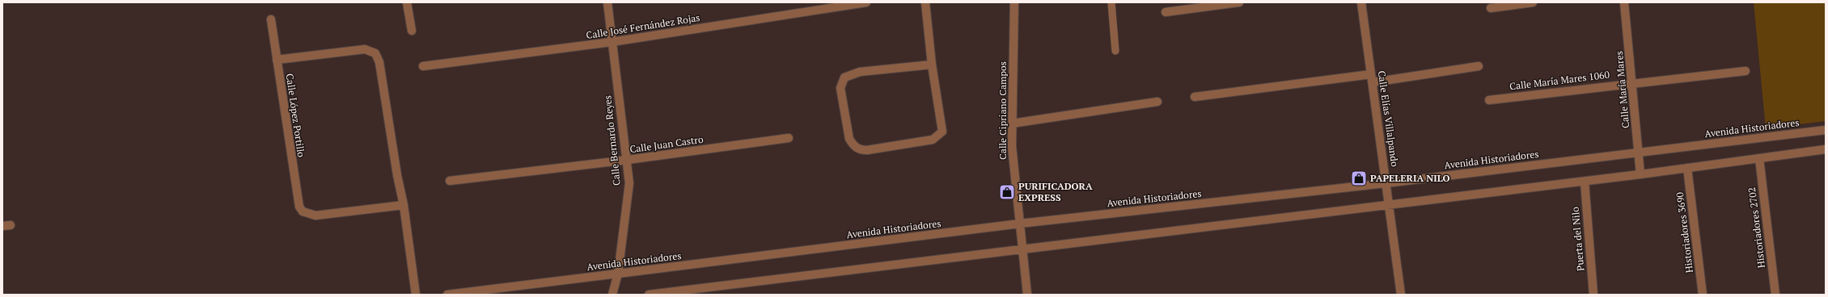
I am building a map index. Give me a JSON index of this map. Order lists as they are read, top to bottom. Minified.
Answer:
{"streets":{"street":["Calle José Fernández Rojas","Calle María Mares 1060","Calle María Mares","Calle Cipriano Campos","Calle López Portillo","Calle Elías Villalpando","Avenida Historiadores","Calle Bernardo Reyes","Calle Juan Castro","Historiadores 2702","Historiadores 3690","Puerta del Nilo"]},"crossings":[["Calle José Fernández Rojas","Calle Bernardo Reyes"],["Calle María Mares 1060","Calle María Mares"],["Calle María Mares","Avenida Historiadores"],["Calle Cipriano Campos","Avenida Historiadores"],["Calle Elías Villalpando","Avenida Historiadores"],["Avenida Historiadores","Calle Bernardo Reyes"],["Calle Bernardo Reyes","Calle Juan Castro"]],"places":{"shop":["PAPELERIA NILO","PURIFICADORA EXPRESS"]}}
